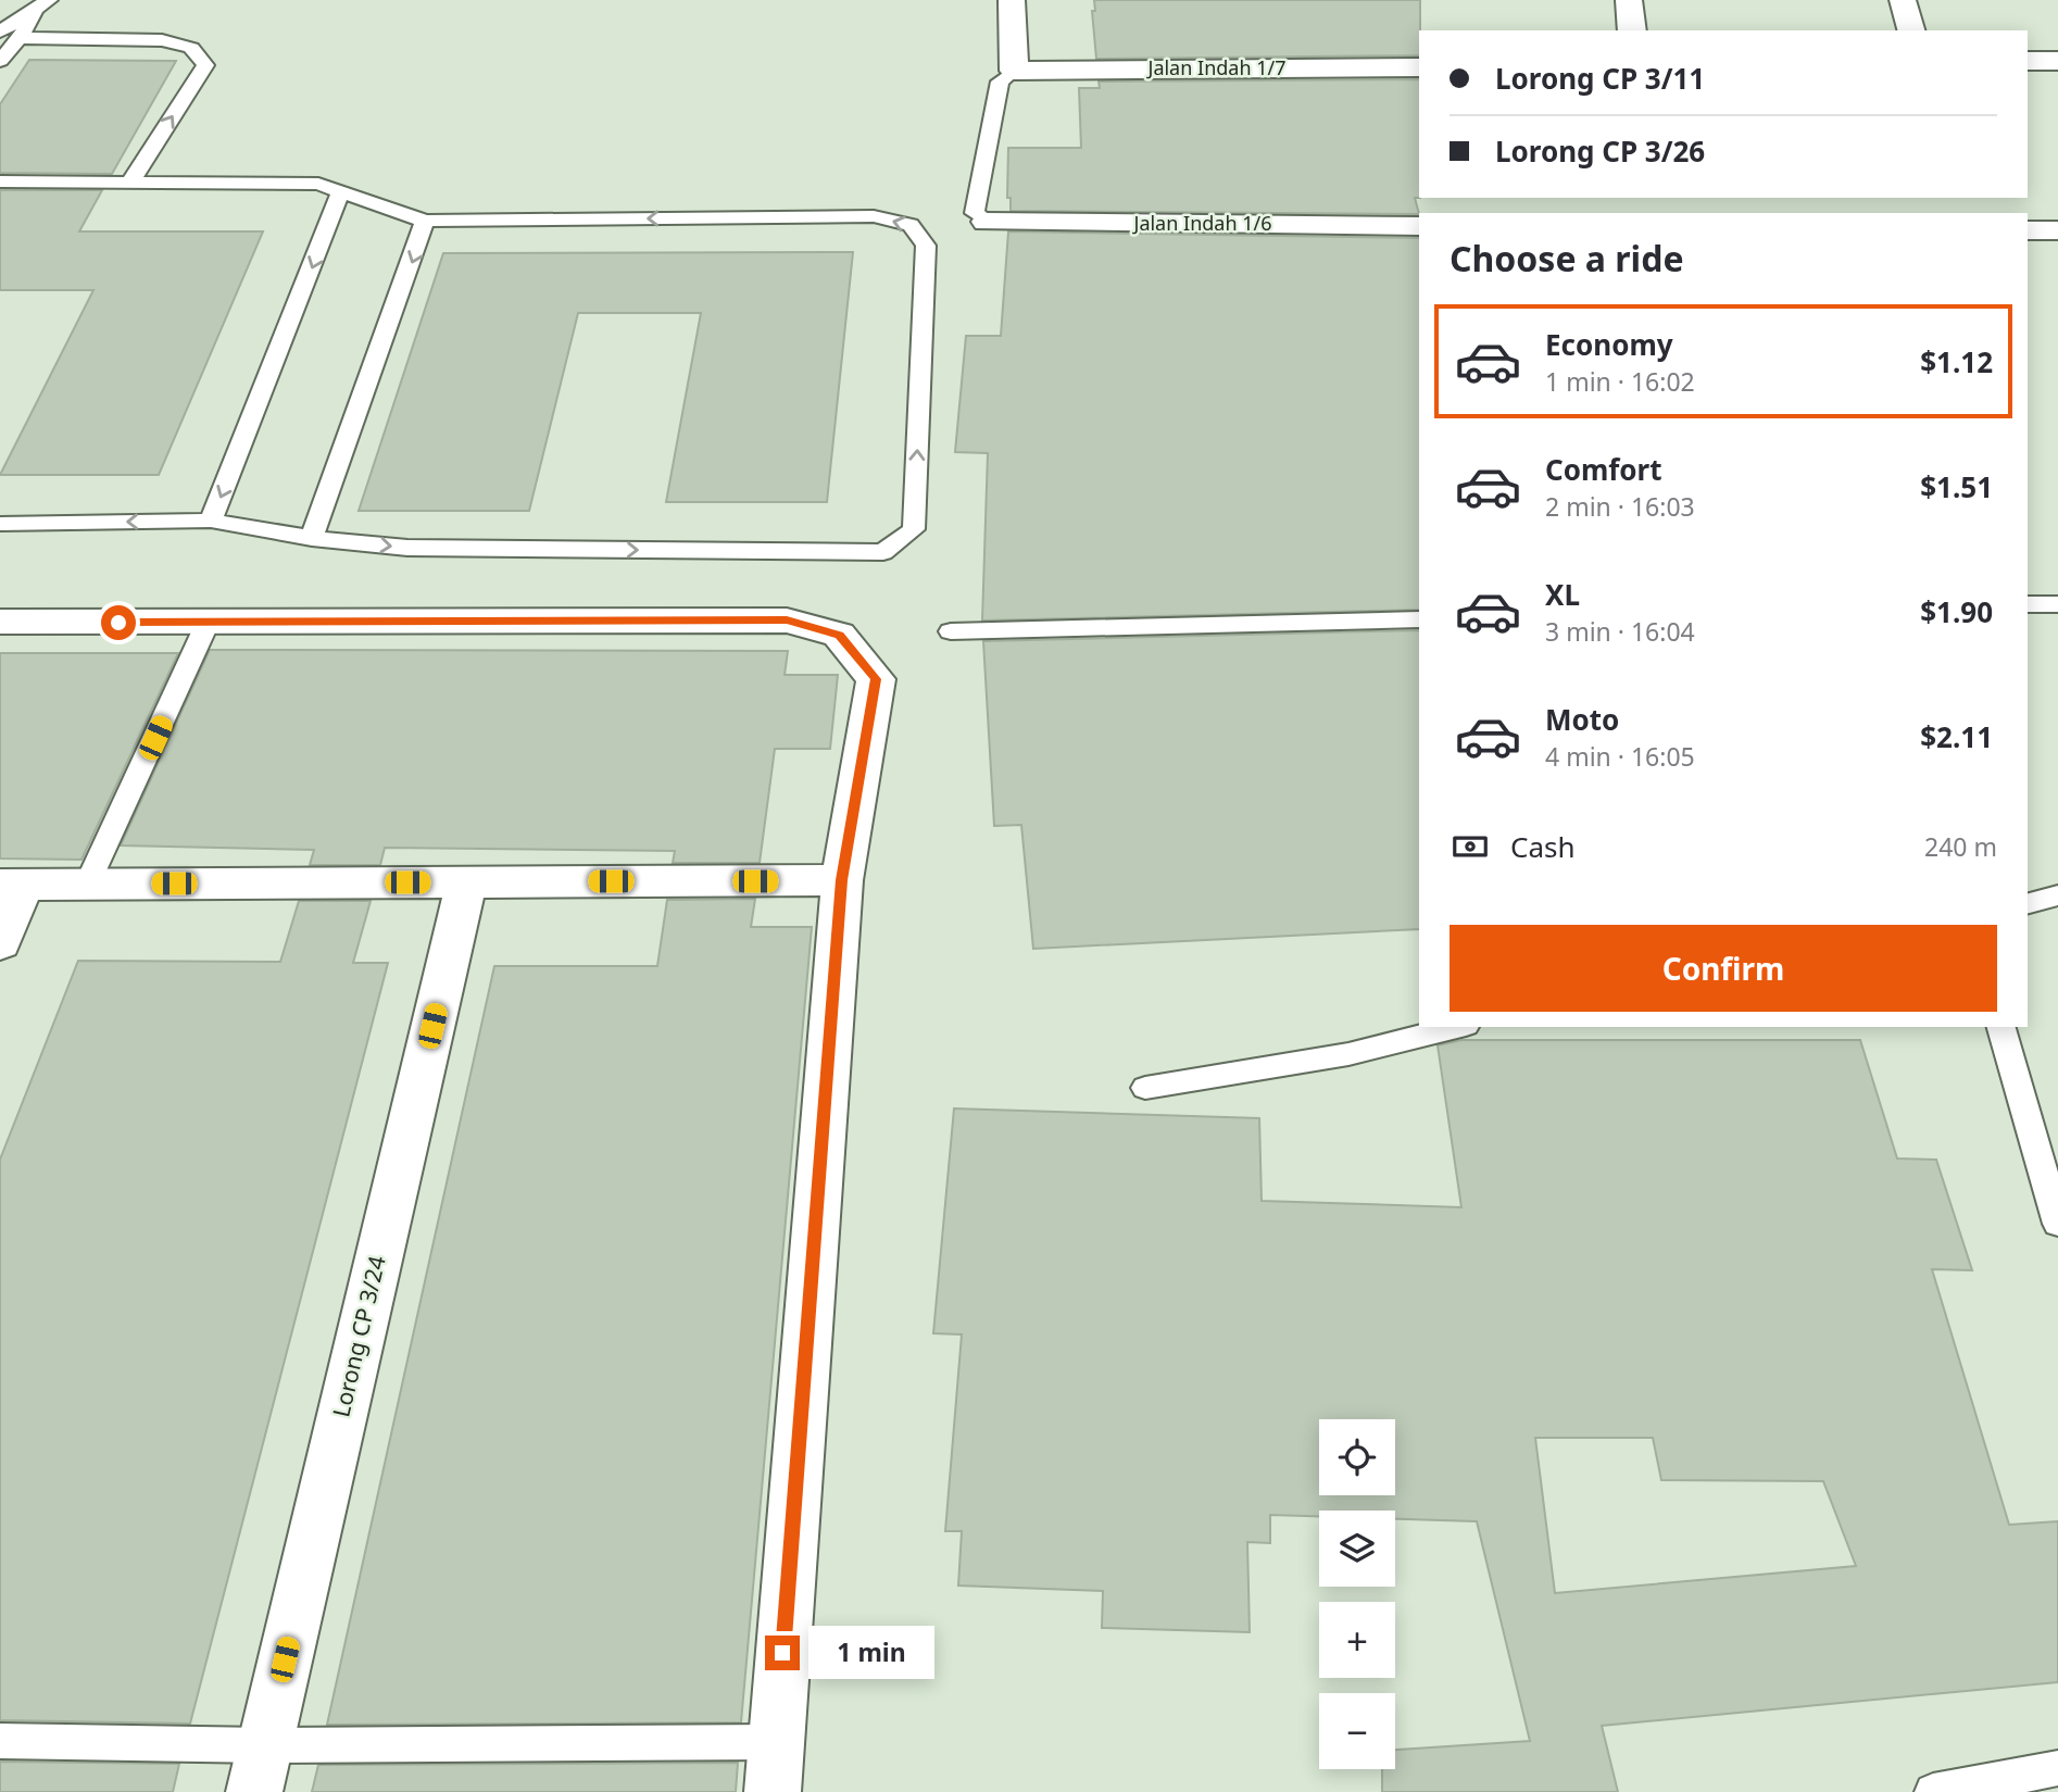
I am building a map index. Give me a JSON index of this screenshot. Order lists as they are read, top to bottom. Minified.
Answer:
{"streets":{"street":["Jalan Indah 1/7","Jalan Indah 1/6","Lorong CP 3/24"]},"page":{"banner":["Lorong CP 3/11","Lorong CP 3/26"],"heading":"Choose a ride","list":[{"name":"Economy","note":"1 min · 16:02","value":"$1.12"},{"name":"Comfort","note":"2 min · 16:03","value":"$1.51"},{"name":"XL","note":"3 min · 16:04","value":"$1.90"},{"name":"Moto","note":"4 min · 16:05","value":"$2.11"}],"pay":["Cash","240 m"],"buttons":"Confirm","map_buttons":["+","−"],"bubble":"1 min"}}
